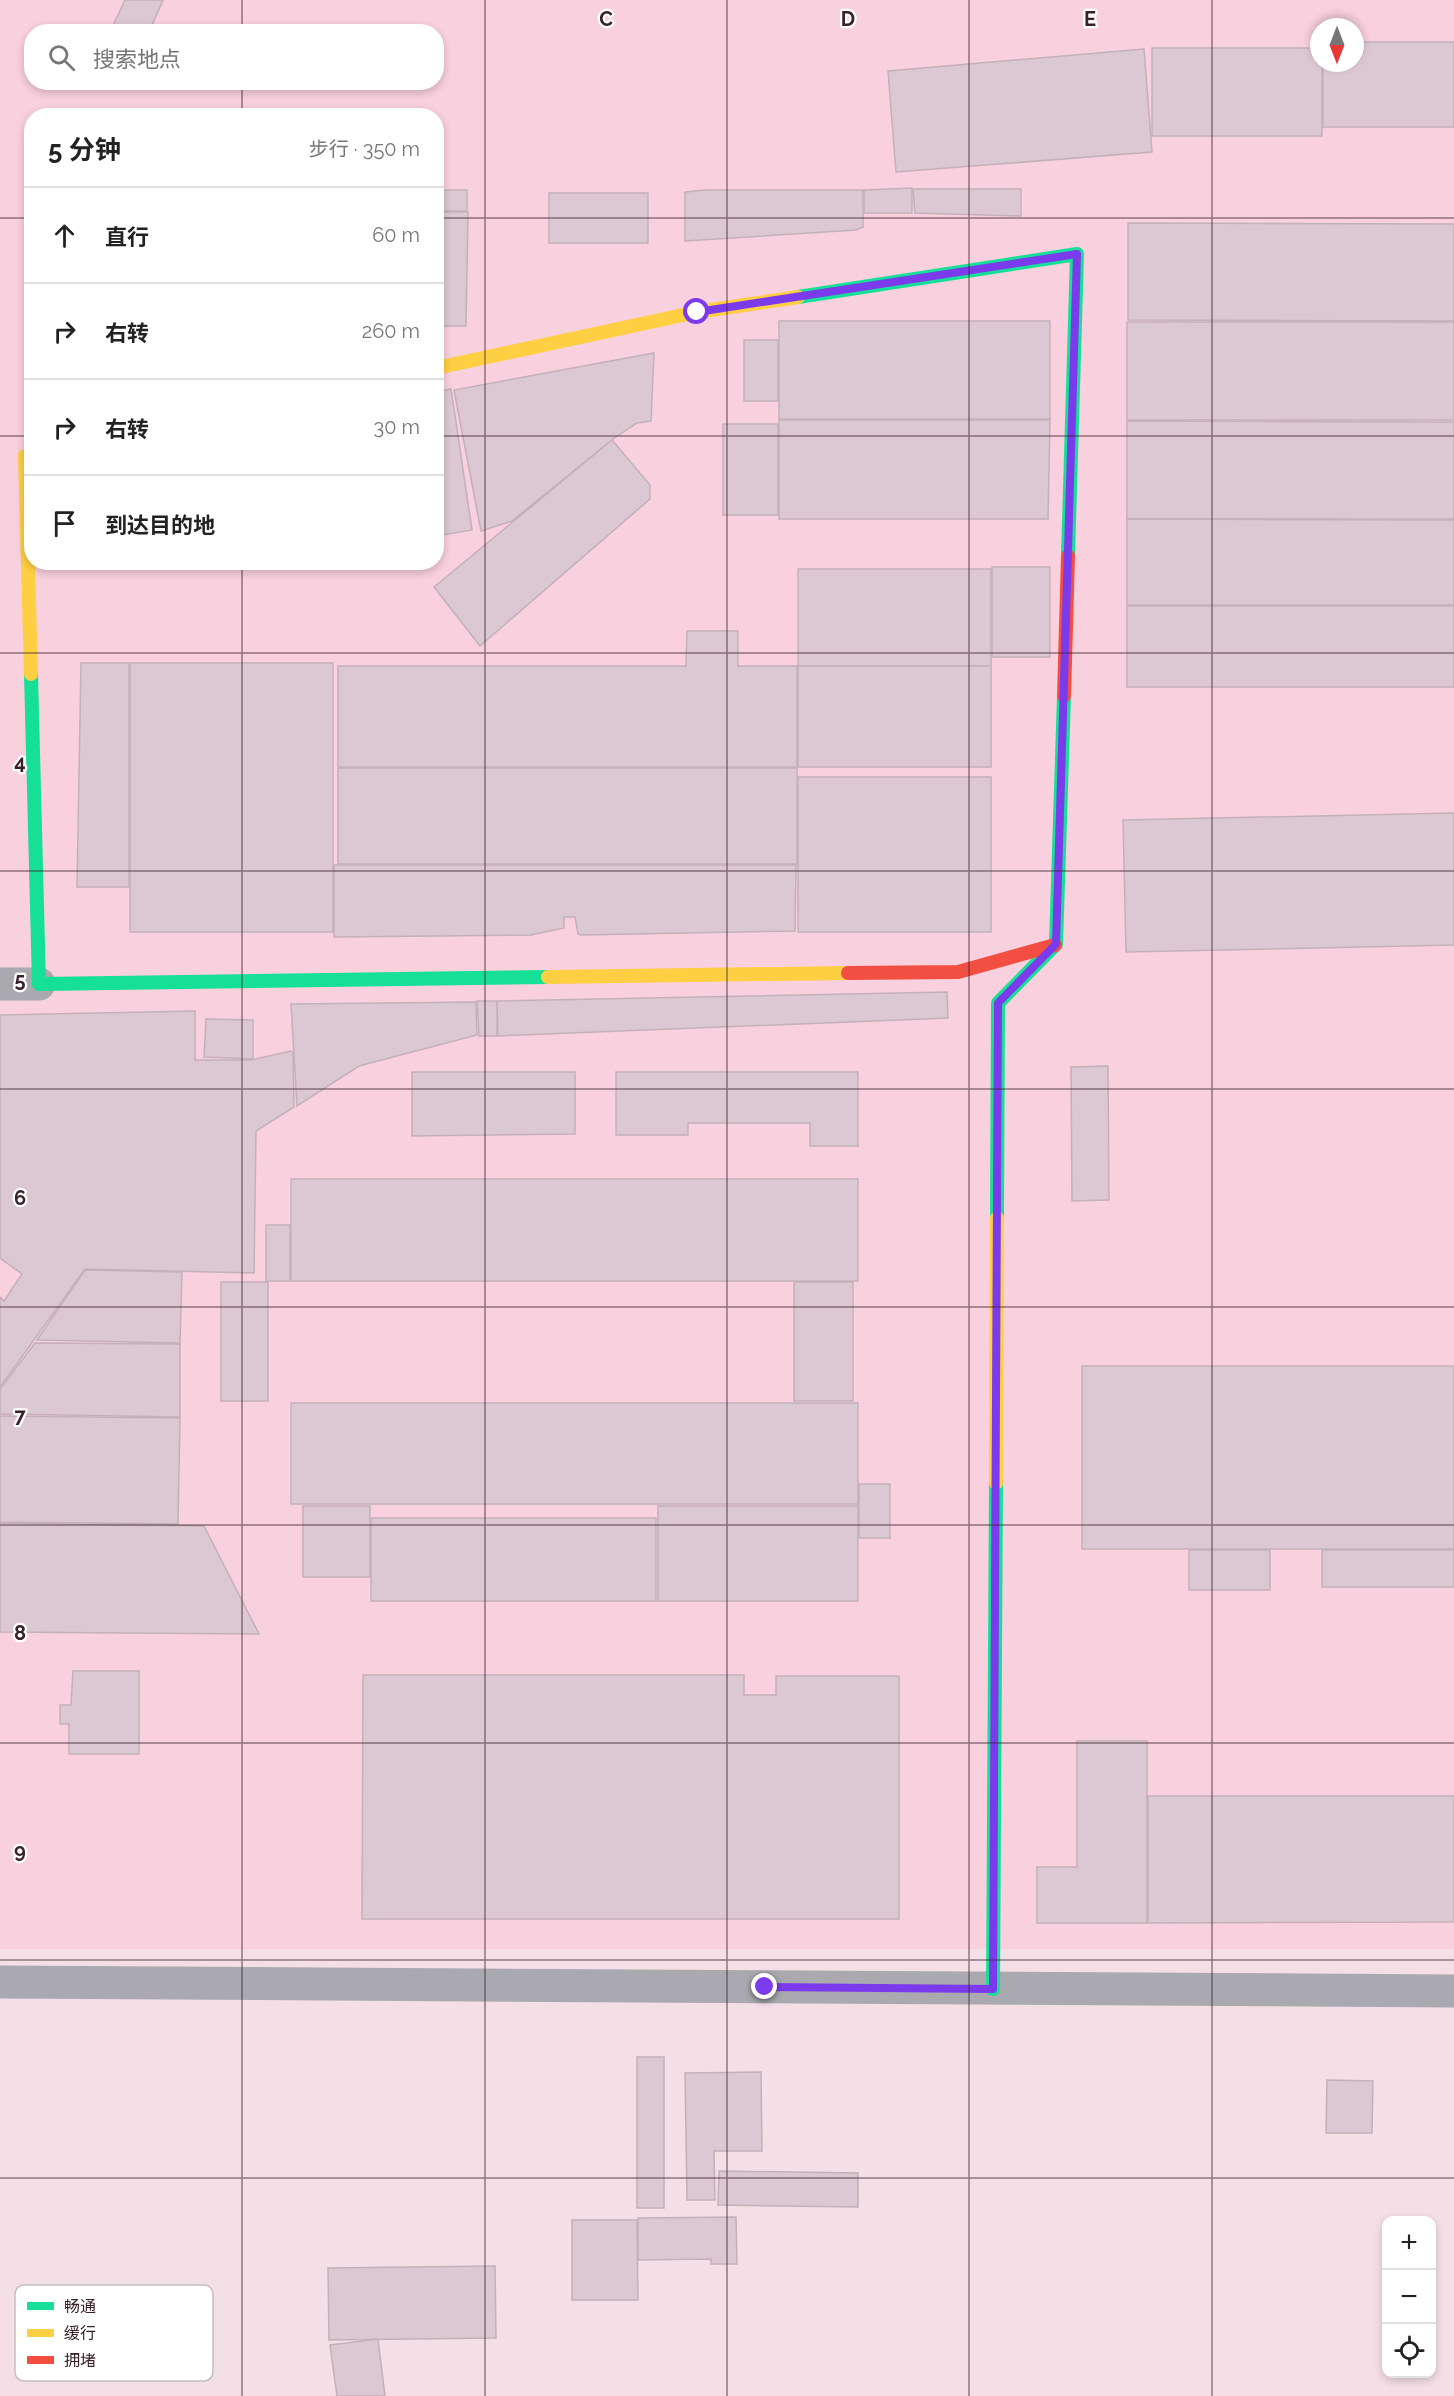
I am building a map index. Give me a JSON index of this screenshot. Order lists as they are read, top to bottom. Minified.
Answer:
{"legend":["畅通","缓行","拥堵"],"north":"bottom","page":{"search":"搜索地点","heading":["5 分钟","步行 · 350 m"],"list":[["直行","60 m"],["右转","260 m"],["右转","30 m"],"到达目的地"],"map_buttons":["+","−"]},"grid":{"columns":["C","D","E"],"rows":["4","5","6","7","8","9"]}}
